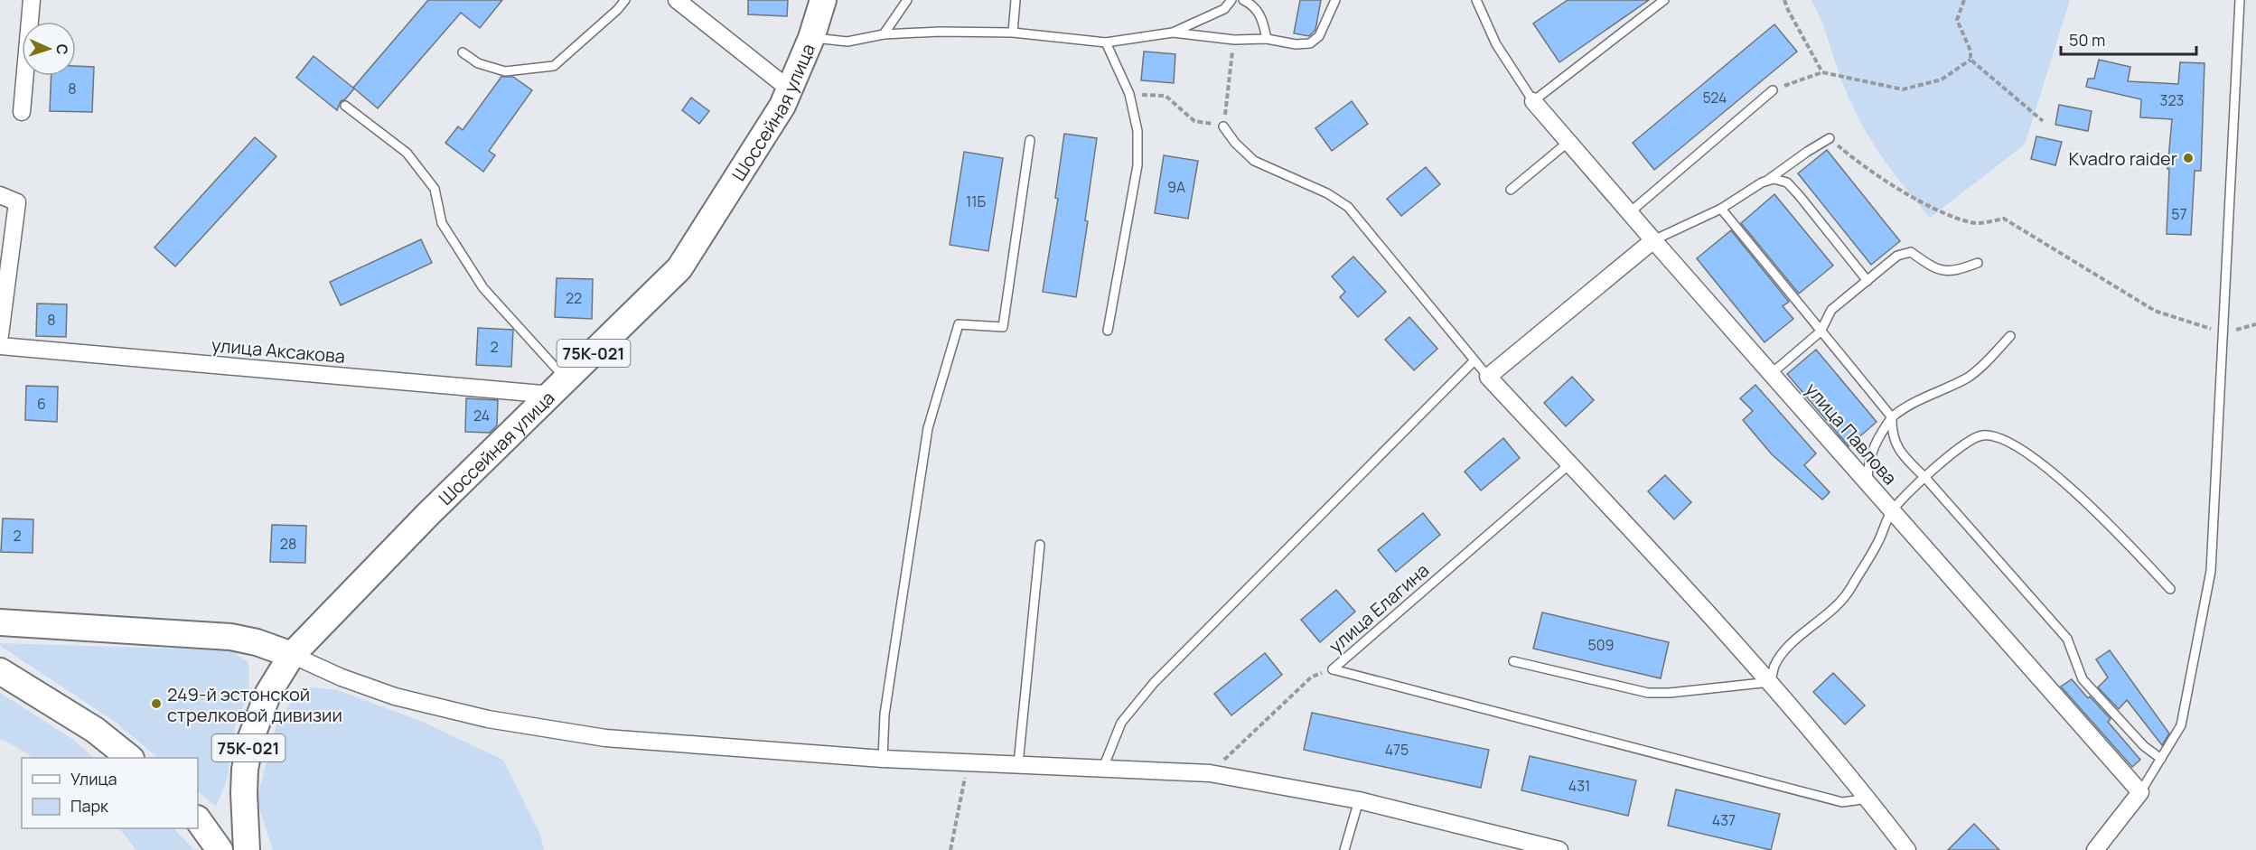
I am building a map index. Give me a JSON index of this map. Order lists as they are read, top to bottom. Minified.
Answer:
{"streets":{"main road":["Шоссейная улица","75К-021"],"street":["улица Аксакова","улица Павлова"],"lane":["улица Елагина"]},"crossings":[["Шоссейная улица","улица Аксакова"]],"places":["Kvadro raider","249-й эстонской стрелковой дивизии"],"house_numbers":["8","524","323","9А","11Б","57","22","8","2","6","24","2","28","509","475","431","437"],"legend":["Улица","Парк"],"scale_bar":"50 m","north":"right"}
